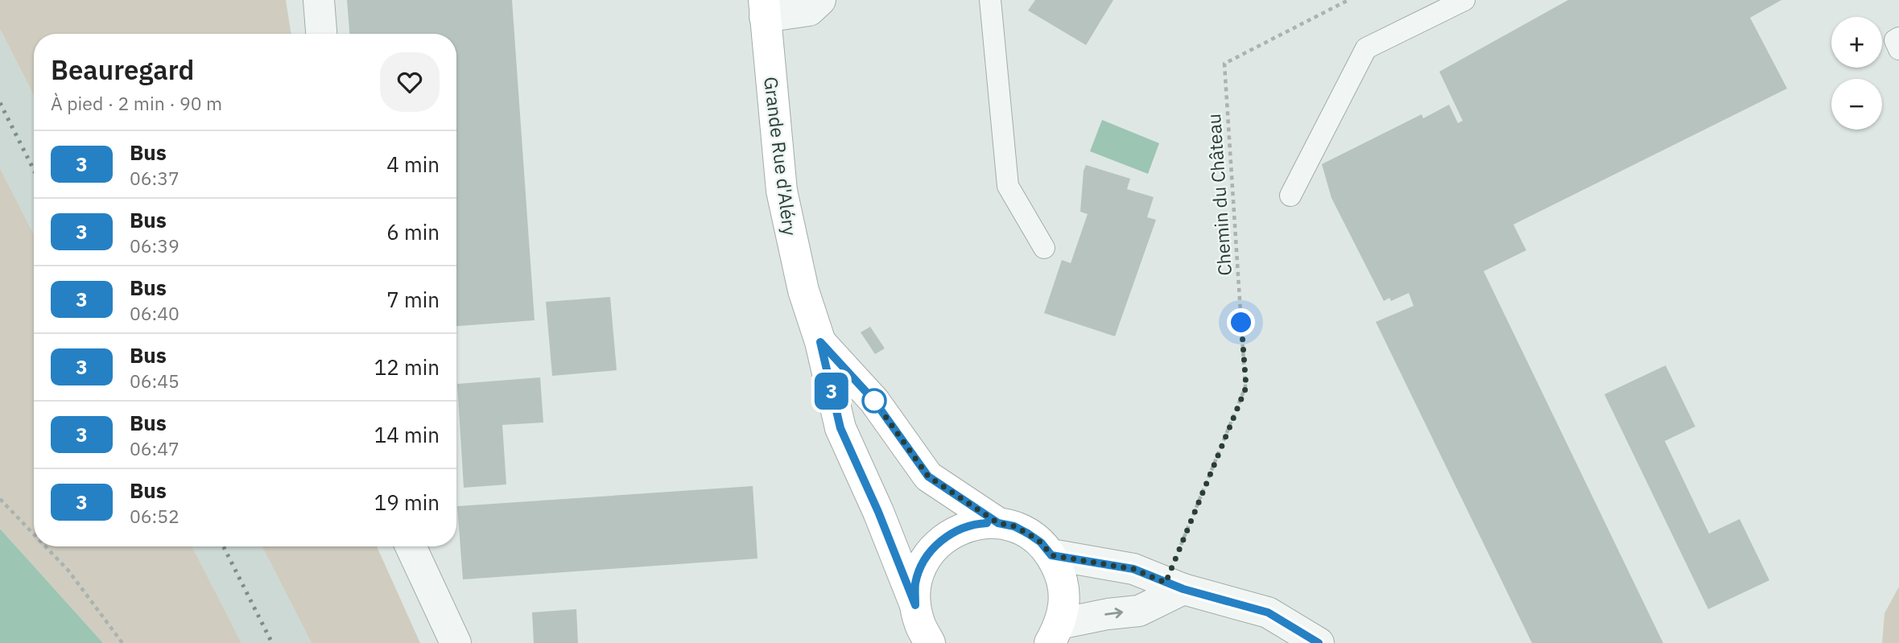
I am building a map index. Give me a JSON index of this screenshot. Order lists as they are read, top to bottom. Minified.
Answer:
{"streets":{"street":["Grande Rue d'Aléry"],"path":["Chemin du Château"]},"lines":["bus line 3"],"page":{"on_map":"3","map_buttons":["+","−"],"heading":["Beauregard","À pied · 2 min · 90 m"],"list":[{"mark":"3","name":"Bus","note":"06:37","value":"4 min"},{"mark":"3","name":"Bus","note":"06:39","value":"6 min"},{"mark":"3","name":"Bus","note":"06:40","value":"7 min"},{"mark":"3","name":"Bus","note":"06:45","value":"12 min"},{"mark":"3","name":"Bus","note":"06:47","value":"14 min"},{"mark":"3","name":"Bus","note":"06:52","value":"19 min"}]}}
